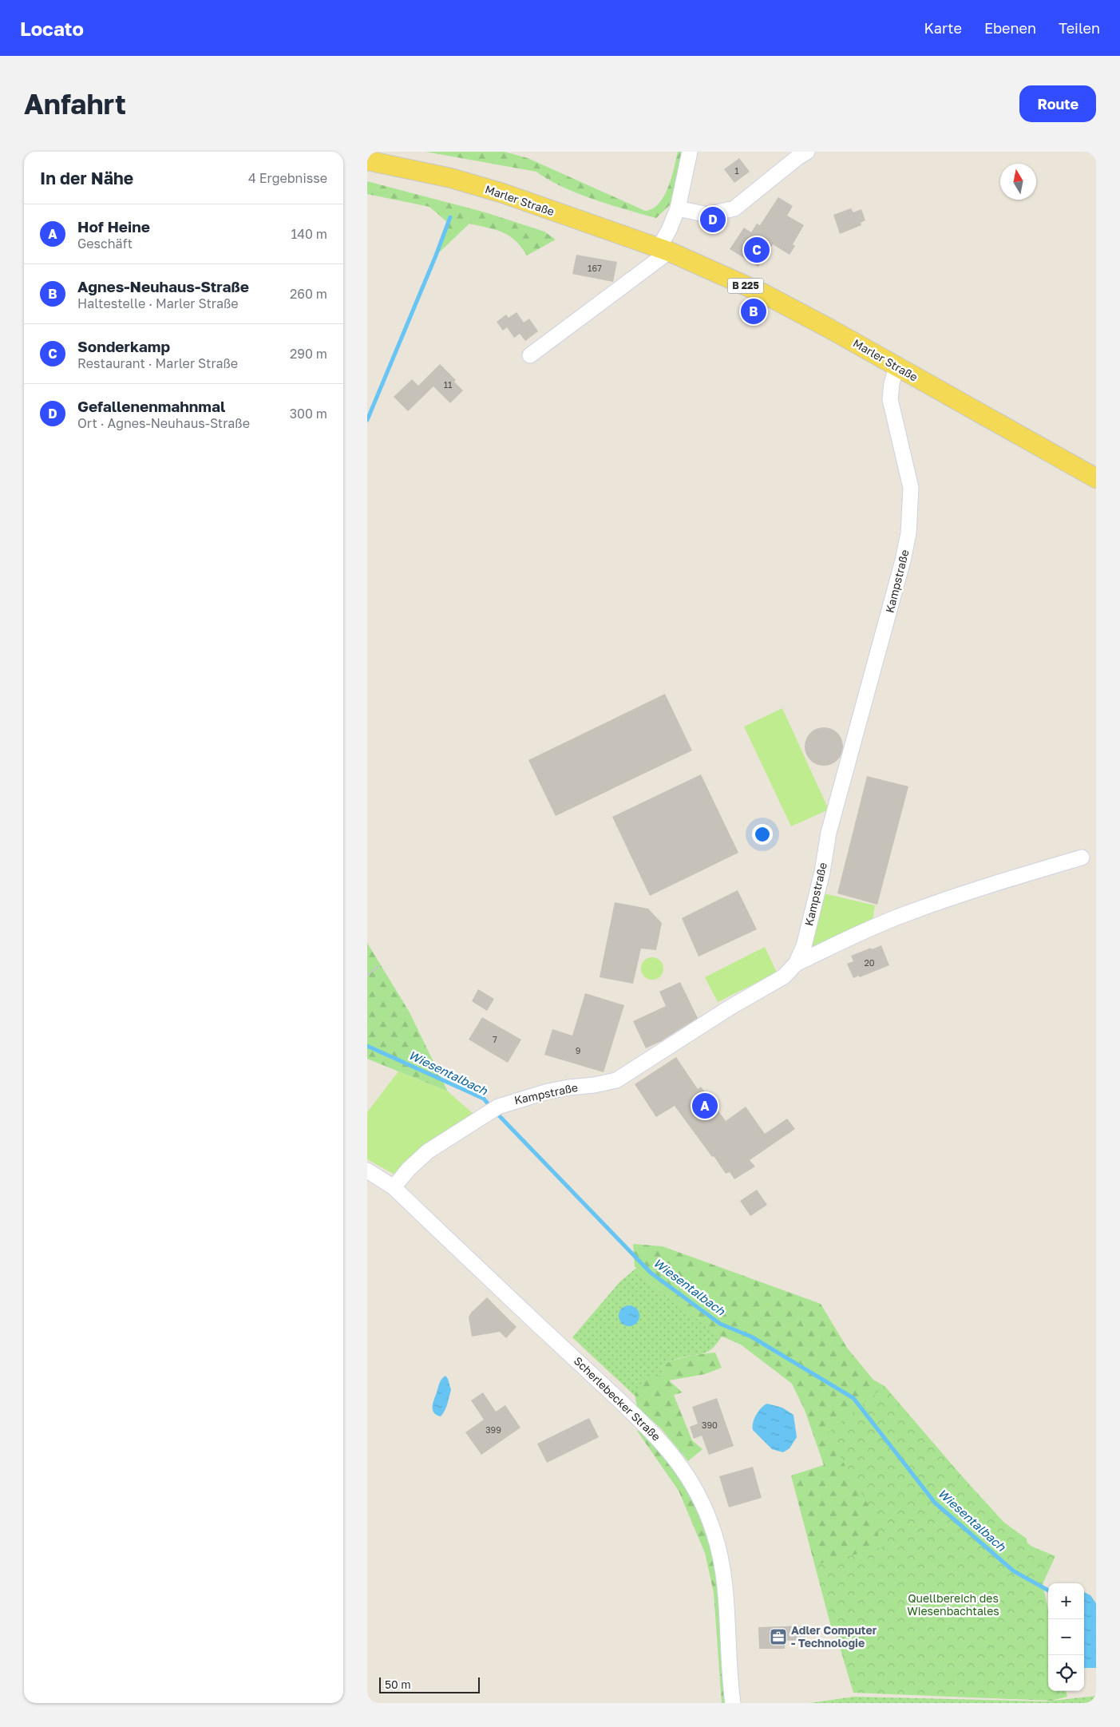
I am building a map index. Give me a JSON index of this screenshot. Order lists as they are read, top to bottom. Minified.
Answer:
{"streets":{"main road":["Marler Straße","B 225"],"street":["Kampstraße","Scherlebecker Straße"]},"crossings":[["Marler Straße","Kampstraße"],["Kampstraße","Scherlebecker Straße"]],"water":["Wiesentalbach"],"parks":["Quellbereich des Wiesenbachtales"],"places":{"office":["Adler Computer - Technologie"]},"house_numbers":["1","167","11","20","7","9","390","399"],"scale_bar":"50 m","north":"top","page":{"header":"Locato","nav":["Karte","Ebenen","Teilen"],"buttons":"Route","title":"Anfahrt","heading":["In der Nähe","4 Ergebnisse"],"list":[{"mark":"A","name":"Hof Heine","note":"Geschäft","value":"140 m"},{"mark":"B","name":"Agnes-Neuhaus-Straße","note":"Haltestelle · Marler Straße","value":"260 m"},{"mark":"C","name":"Sonderkamp","note":"Restaurant · Marler Straße","value":"290 m"},{"mark":"D","name":"Gefallenenmahnmal","note":"Ort · Agnes-Neuhaus-Straße","value":"300 m"}],"pins":["D","C","B","A"],"map_buttons":["+","−"],"scale":"50 m"}}
